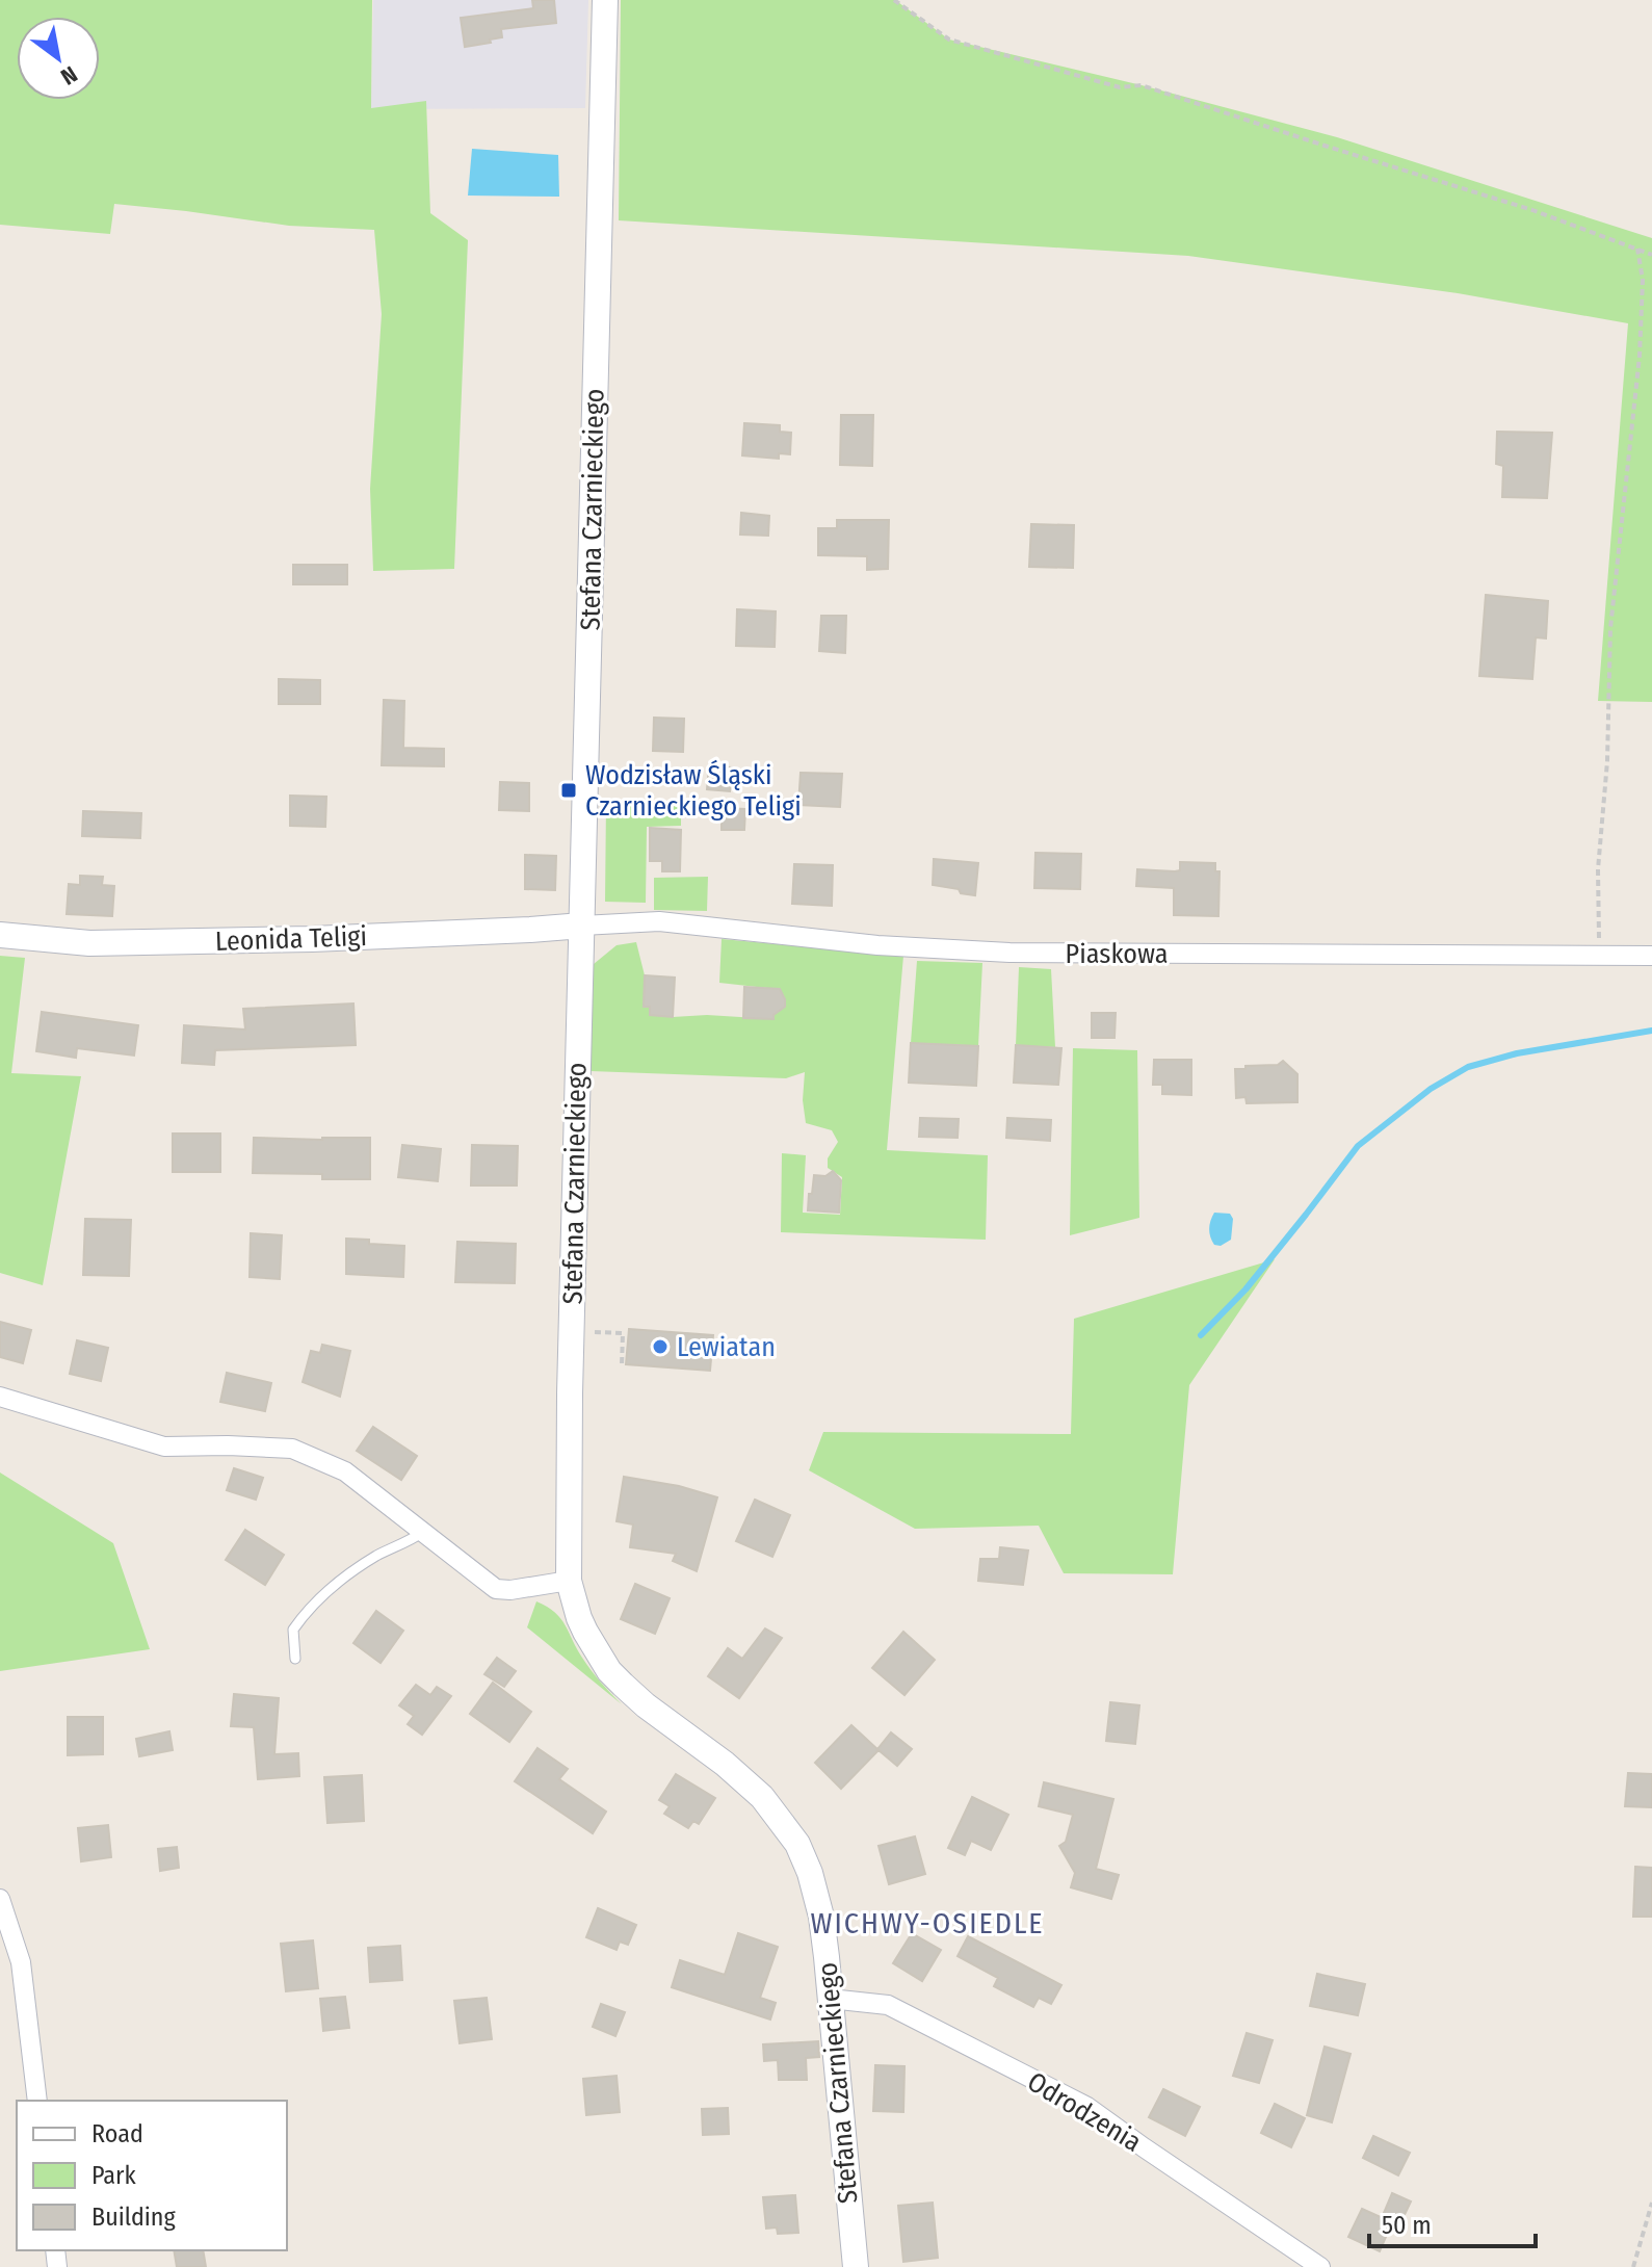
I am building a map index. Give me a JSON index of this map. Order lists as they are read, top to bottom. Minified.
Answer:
{"streets":{"street":["Stefana Czarnieckiego","Leonida Teligi","Piaskowa","Odrodzenia"]},"crossings":[["Stefana Czarnieckiego","Leonida Teligi"],["Stefana Czarnieckiego","Piaskowa"],["Stefana Czarnieckiego","Odrodzenia"],["Leonida Teligi","Piaskowa"]],"districts":["WICHWY-OSIEDLE"],"places":{"transit":["Wodzisław Śląski Czarnieckiego Teligi"],"other":["Lewiatan"]},"legend":["Road","Park","Building"],"scale_bar":"50 m","north":"bottom right"}
